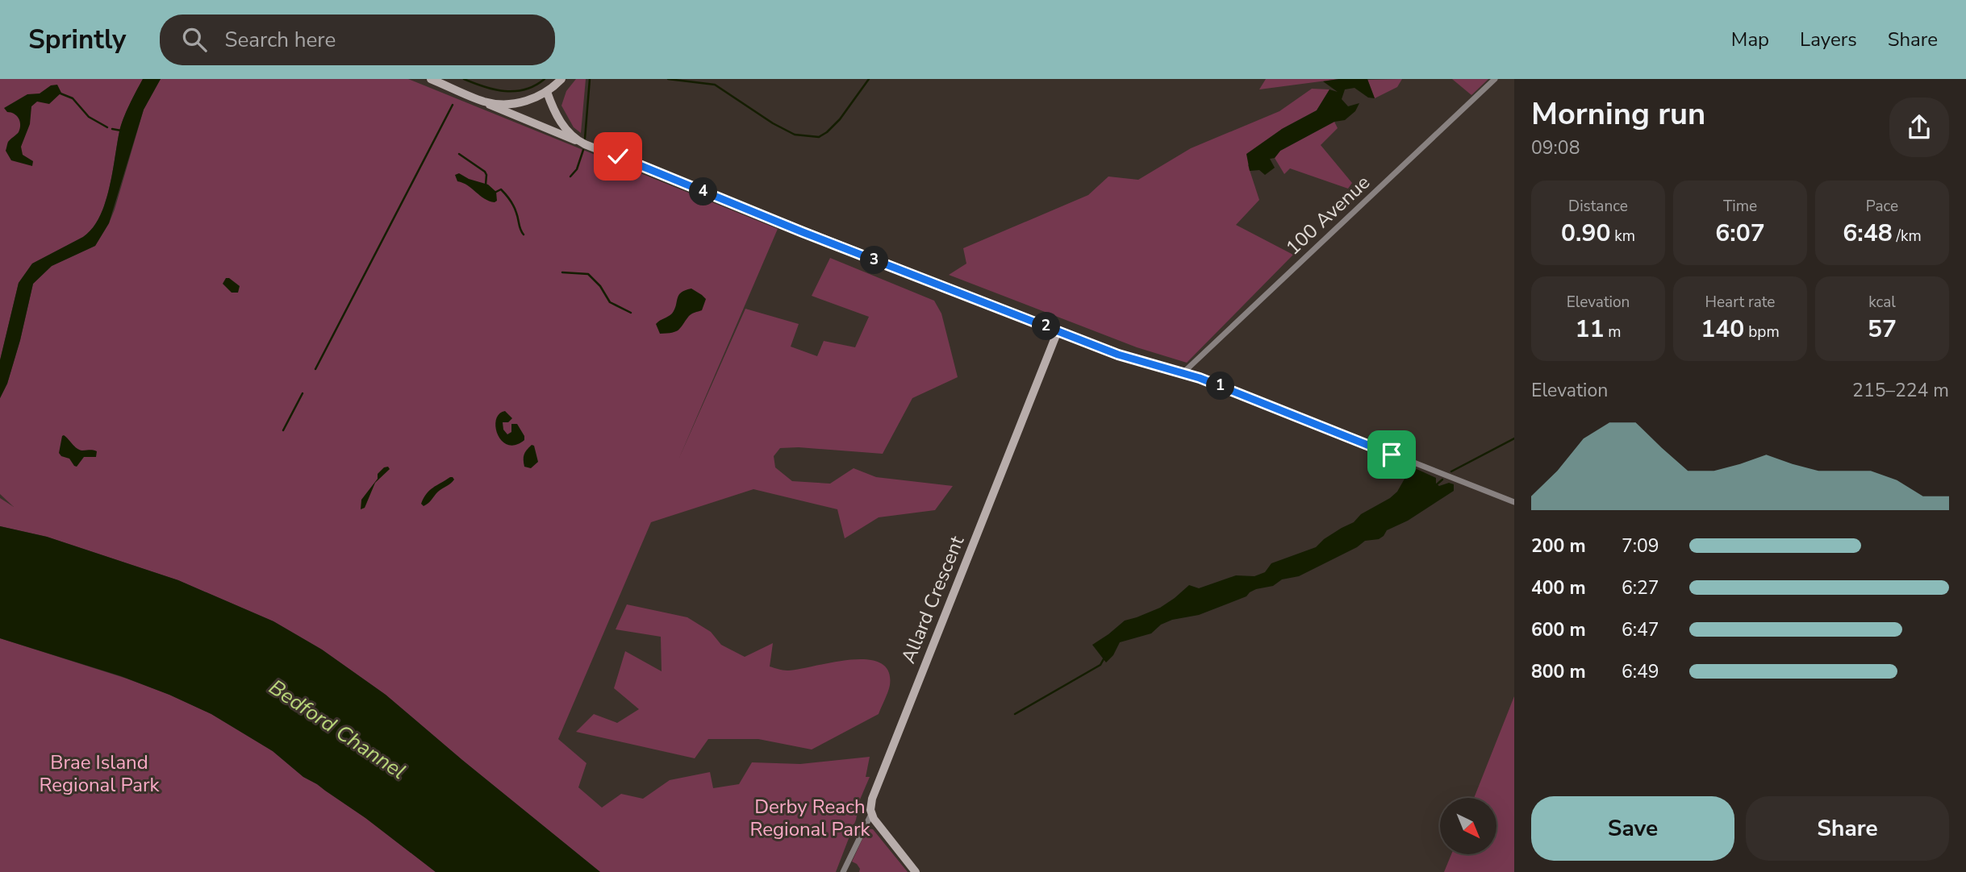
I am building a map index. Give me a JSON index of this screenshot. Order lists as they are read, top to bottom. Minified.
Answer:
{"streets":{"street":["100 Avenue","Allard Crescent"]},"water":["Bedford Channel"],"parks":["Brae Island Regional Park","Derby Reach Regional Park"],"north":"bottom right","page":{"header":"Sprintly","search":"Search here","nav":["Map","Layers","Share"],"heading":["Morning run","09:08"],"stats":[["Distance","0.90 km"],["Time","6:07"],["Pace","6:48 /km"],["Elevation","11 m"],["Heart rate","140 bpm"],["kcal","57"]],"pins":["4","3","2","1"],"chart":["Elevation","215–224 m"],"list":[{"name":"200 m","note":"7:09"},{"name":"400 m","note":"6:27"},{"name":"600 m","note":"6:47"},{"name":"800 m","note":"6:49"}],"buttons":["Save","Share"]}}
